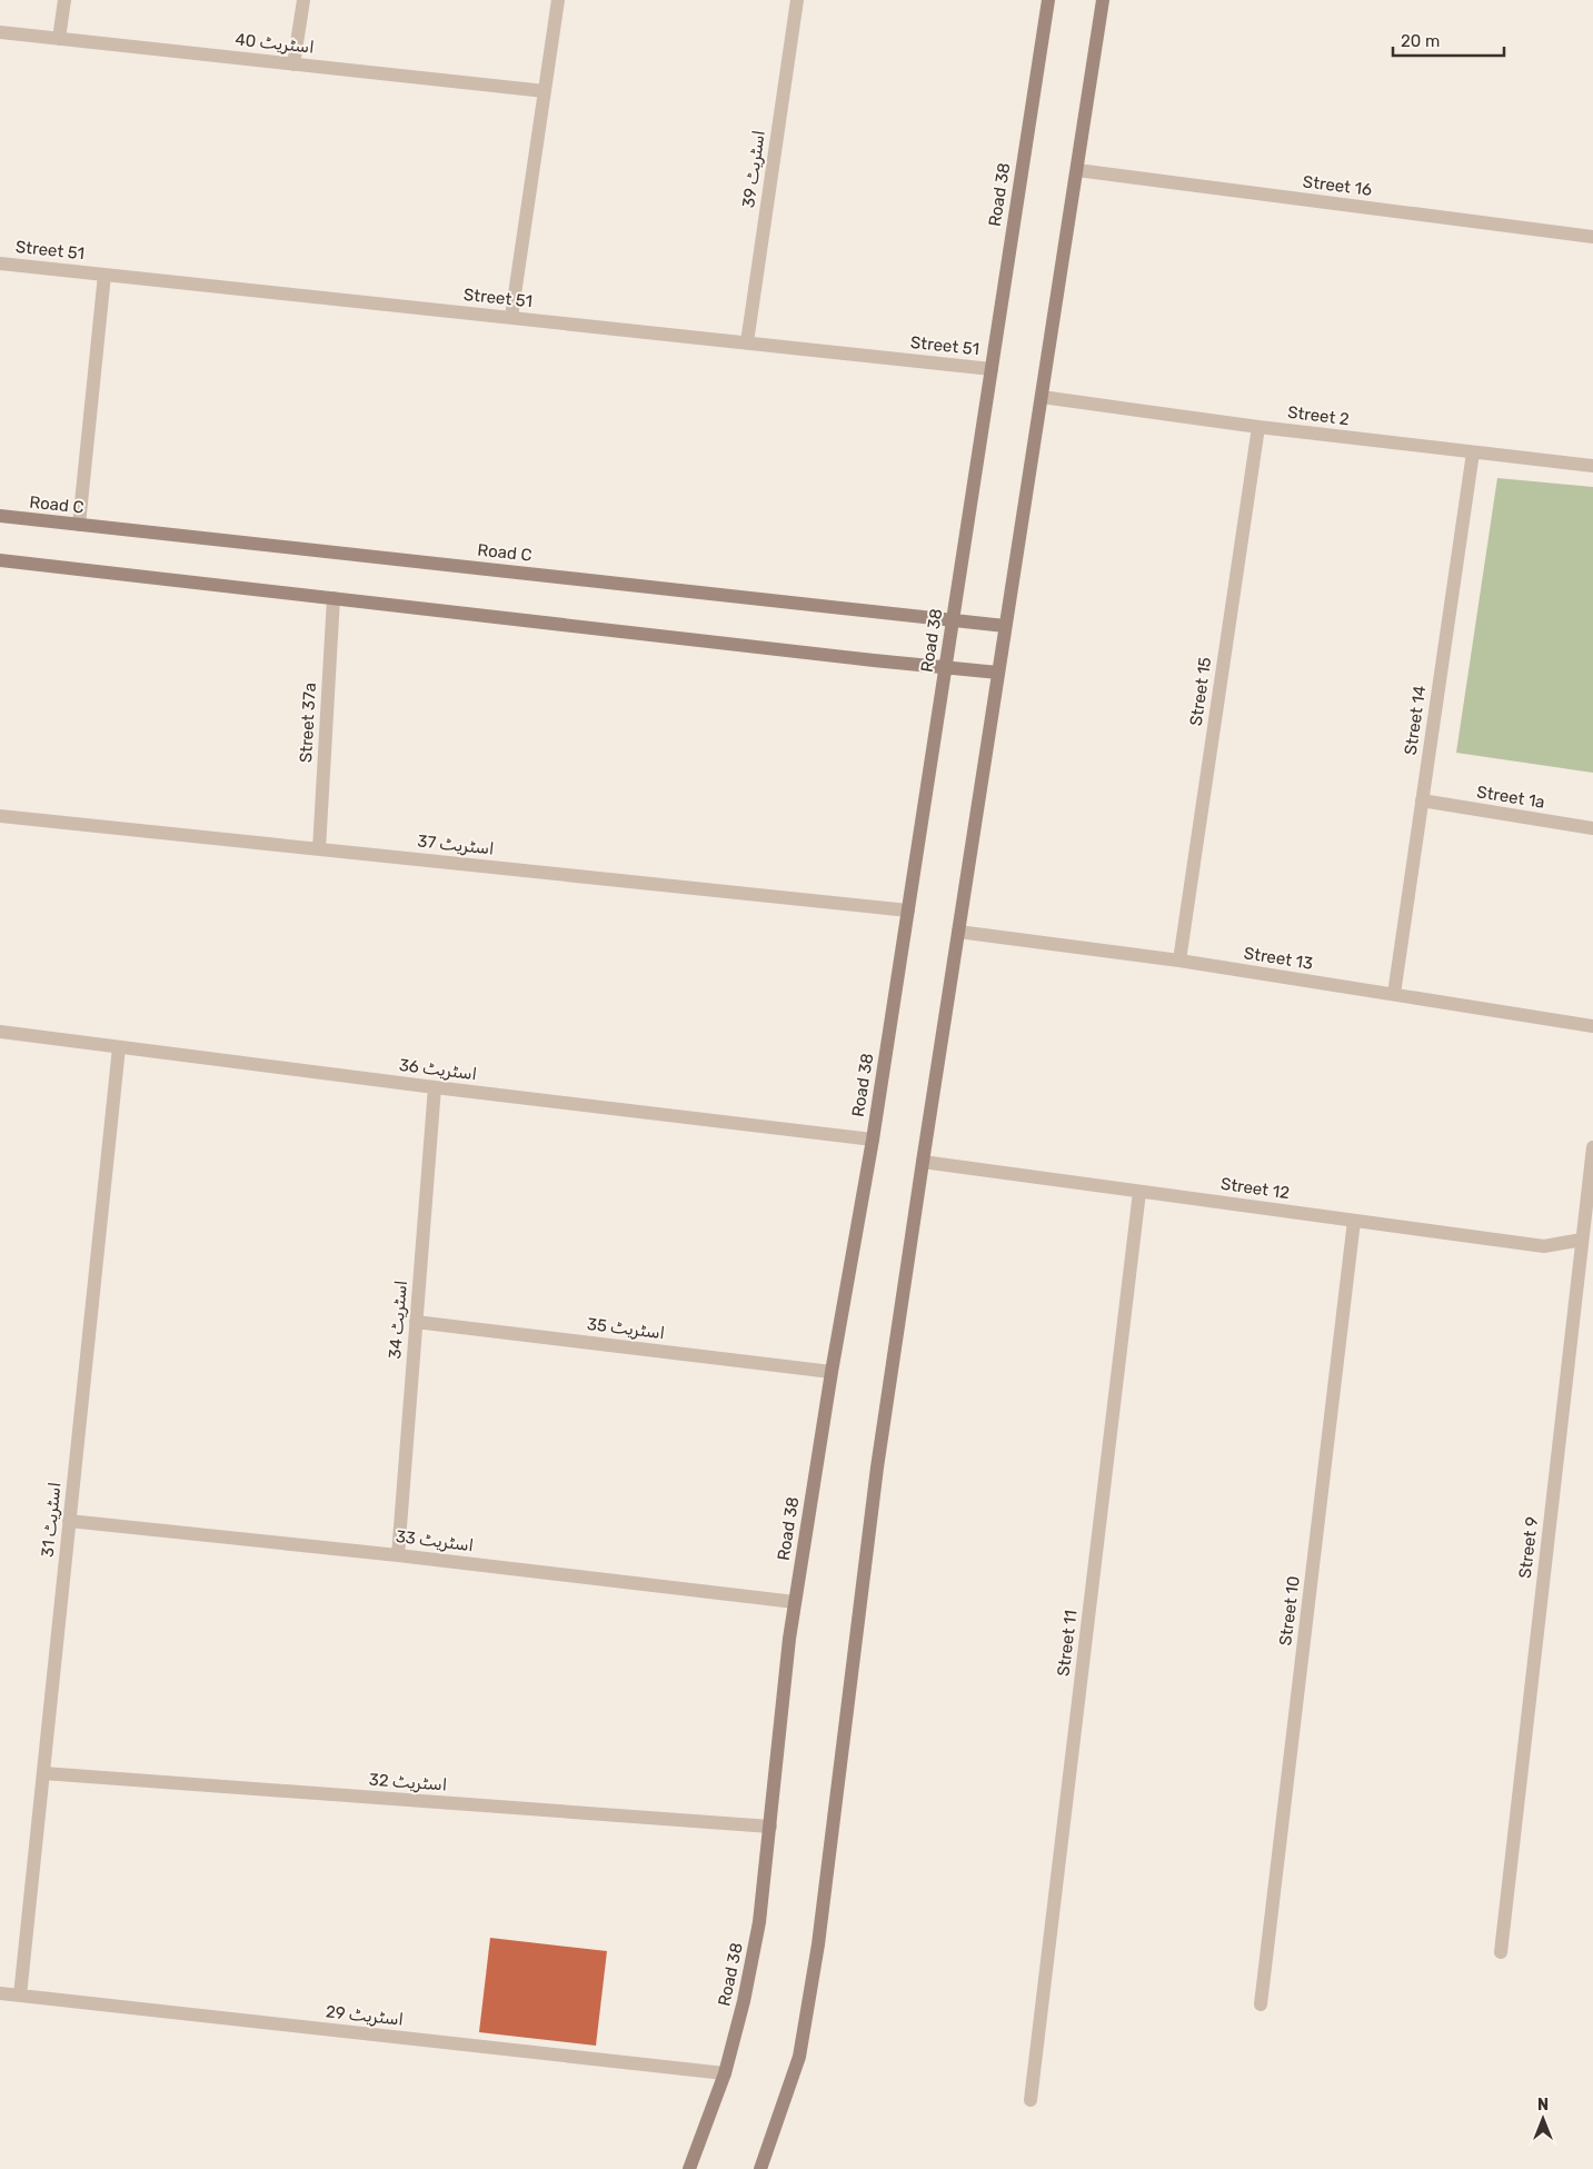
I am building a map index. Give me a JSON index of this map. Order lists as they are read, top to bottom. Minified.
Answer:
{"streets":{"main road":["Road 38","Road C"],"street":["اسٹریٹ 40","اسٹریٹ 39","Street 16","Street 51","Street 2","Street 15","Street 14","Street 37a","Street 1a","اسٹریٹ 37","Street 13","اسٹریٹ 36","Street 12","اسٹریٹ 34","اسٹریٹ 35","اسٹریٹ 31","اسٹریٹ 33","Street 9","Street 10","Street 11","اسٹریٹ 32","اسٹریٹ 29"]},"crossings":[["اسٹریٹ 39","Street 51"],["Road 38","Street 51"],["Road 38","Road C"],["Road 38","اسٹریٹ 37"],["Road 38","اسٹریٹ 36"],["Road 38","اسٹریٹ 35"],["Road 38","اسٹریٹ 33"],["Road 38","اسٹریٹ 32"],["Road 38","اسٹریٹ 29"],["Street 2","Street 15"],["Street 2","Street 14"],["Street 15","Street 13"],["Street 14","Street 1a"],["Street 14","Street 13"],["Street 37a","اسٹریٹ 37"],["اسٹریٹ 36","اسٹریٹ 34"],["اسٹریٹ 36","اسٹریٹ 31"],["Street 12","Street 9"],["Street 12","Street 10"],["Street 12","Street 11"],["اسٹریٹ 34","اسٹریٹ 35"],["اسٹریٹ 34","اسٹریٹ 33"],["اسٹریٹ 31","اسٹریٹ 33"],["اسٹریٹ 31","اسٹریٹ 32"],["اسٹریٹ 31","اسٹریٹ 29"]],"scale_bar":"20 m","north":"top"}
